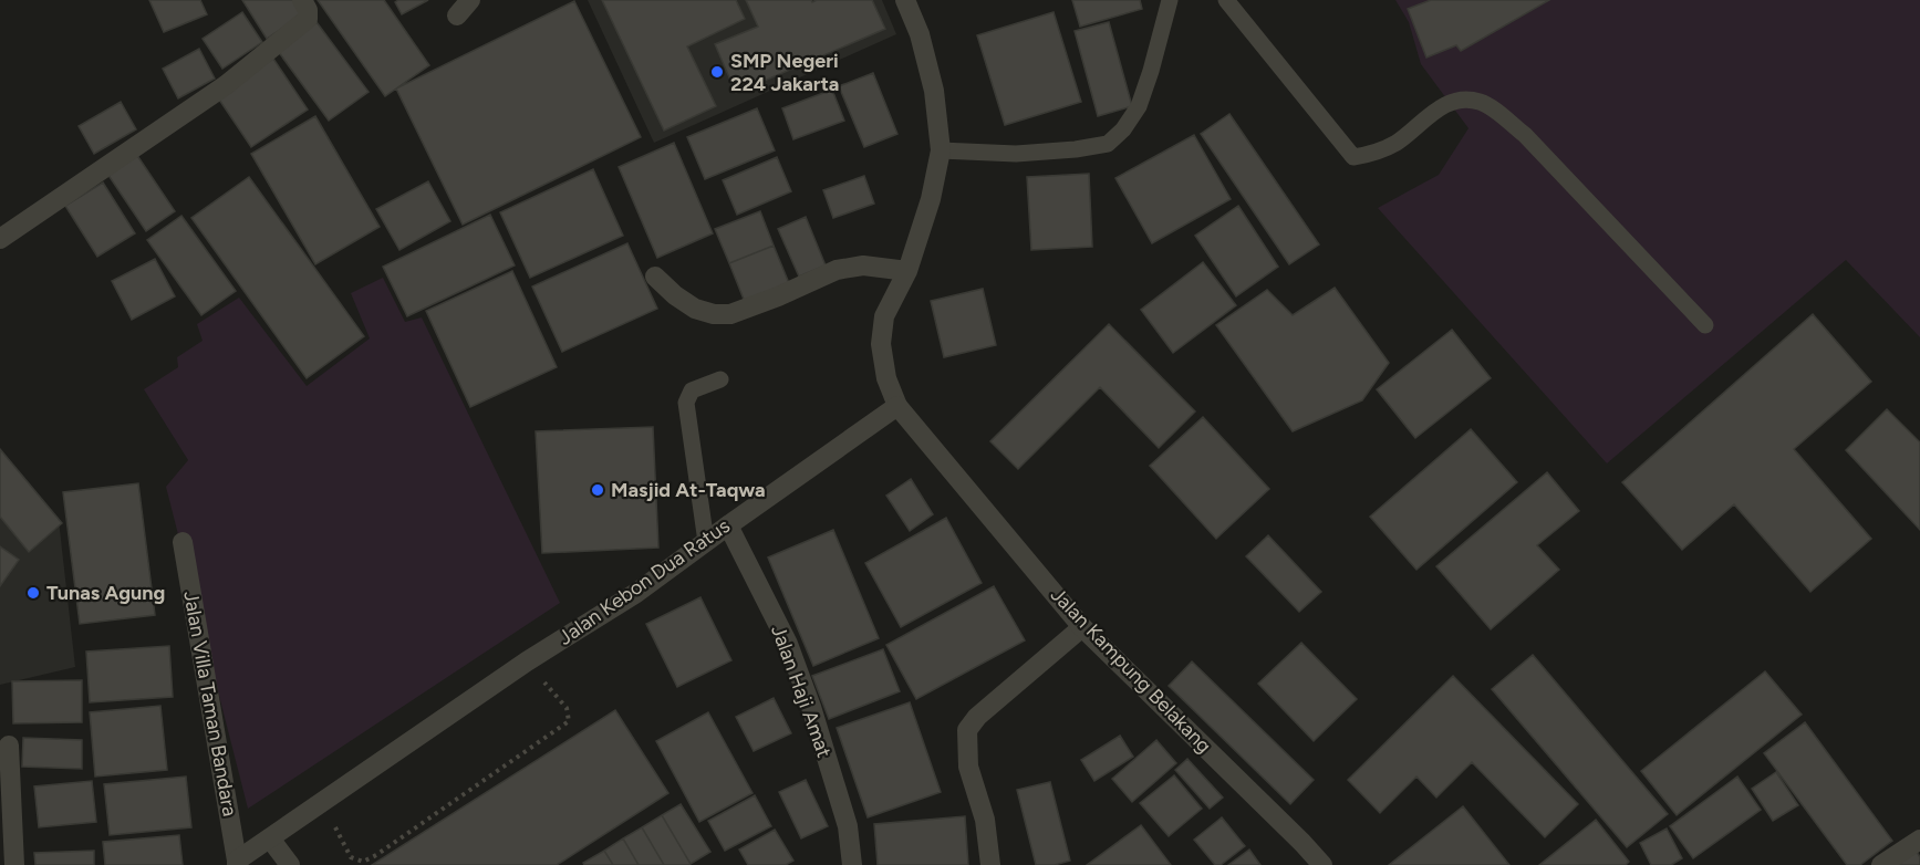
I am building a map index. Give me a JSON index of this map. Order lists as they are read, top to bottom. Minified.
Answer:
{"streets":{"street":["Jalan Kebon Dua Ratus","Jalan Kampung Belakang","Jalan Haji Amat","Jalan Villa Taman Bandara"]},"crossings":[["Jalan Kebon Dua Ratus","Jalan Kampung Belakang"],["Jalan Kebon Dua Ratus","Jalan Haji Amat"],["Jalan Kebon Dua Ratus","Jalan Villa Taman Bandara"]],"places":["SMP Negeri 224 Jakarta","Masjid At-Taqwa","Tunas Agung"]}
